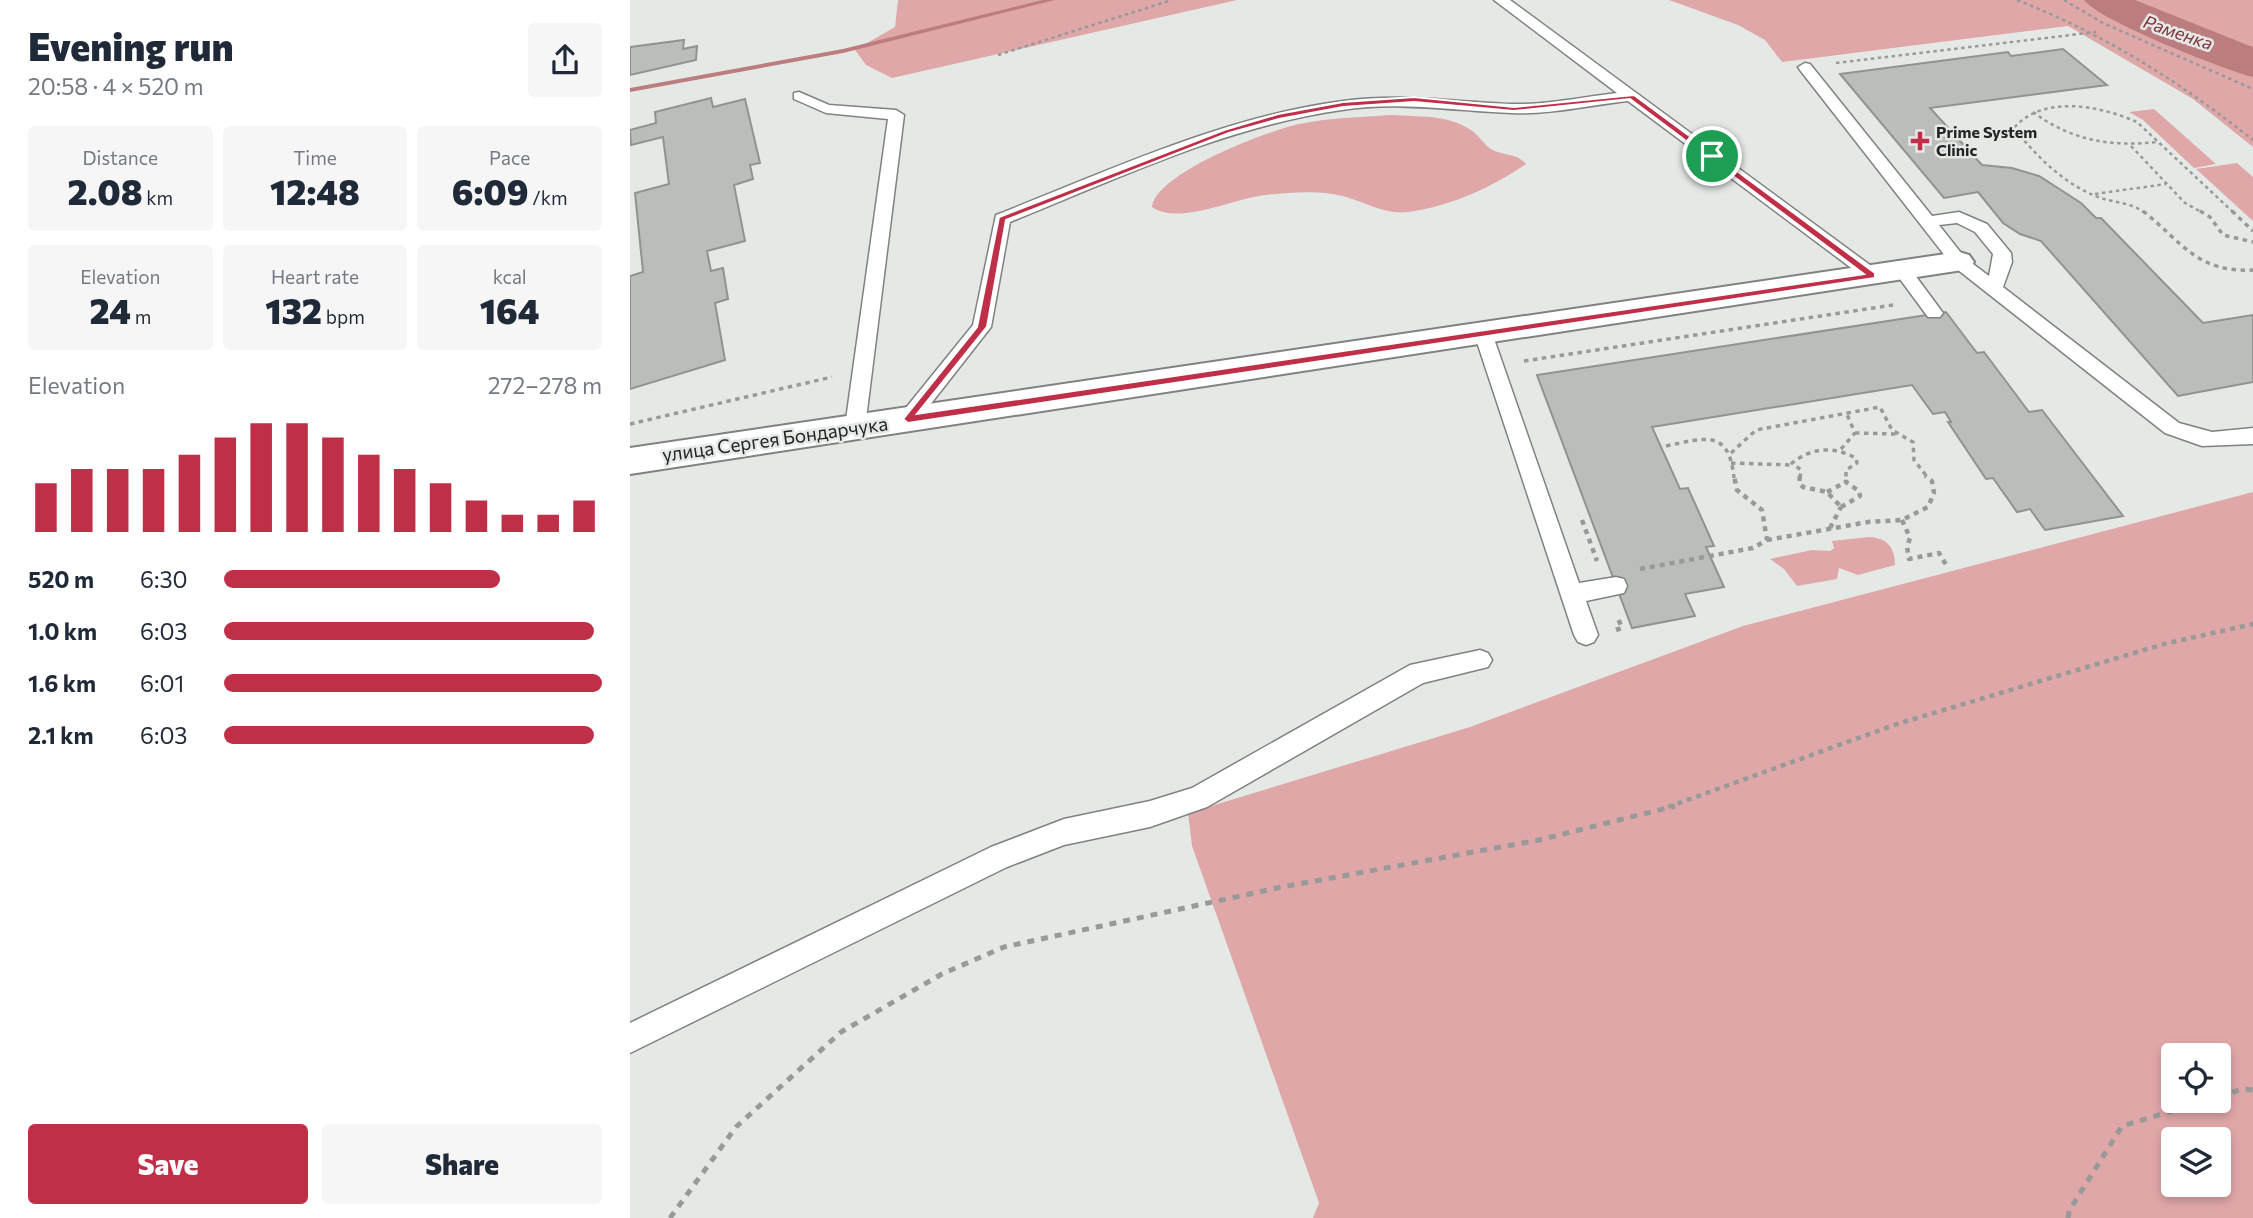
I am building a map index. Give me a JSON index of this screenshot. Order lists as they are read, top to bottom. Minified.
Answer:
{"streets":{"street":["улица Сергея Бондарчука"]},"water":["Раменка"],"places":{"health":["Prime System Clinic"]},"page":{"heading":["Evening run","20:58 · 4 × 520 m"],"stats":[["Distance","2.08 km"],["Time","12:48"],["Pace","6:09 /km"],["Elevation","24 m"],["Heart rate","132 bpm"],["kcal","164"]],"chart":["Elevation","272–278 m"],"list":[{"name":"520 m","note":"6:30"},{"name":"1.0 km","note":"6:03"},{"name":"1.6 km","note":"6:01"},{"name":"2.1 km","note":"6:03"}],"buttons":["Save","Share"]}}
